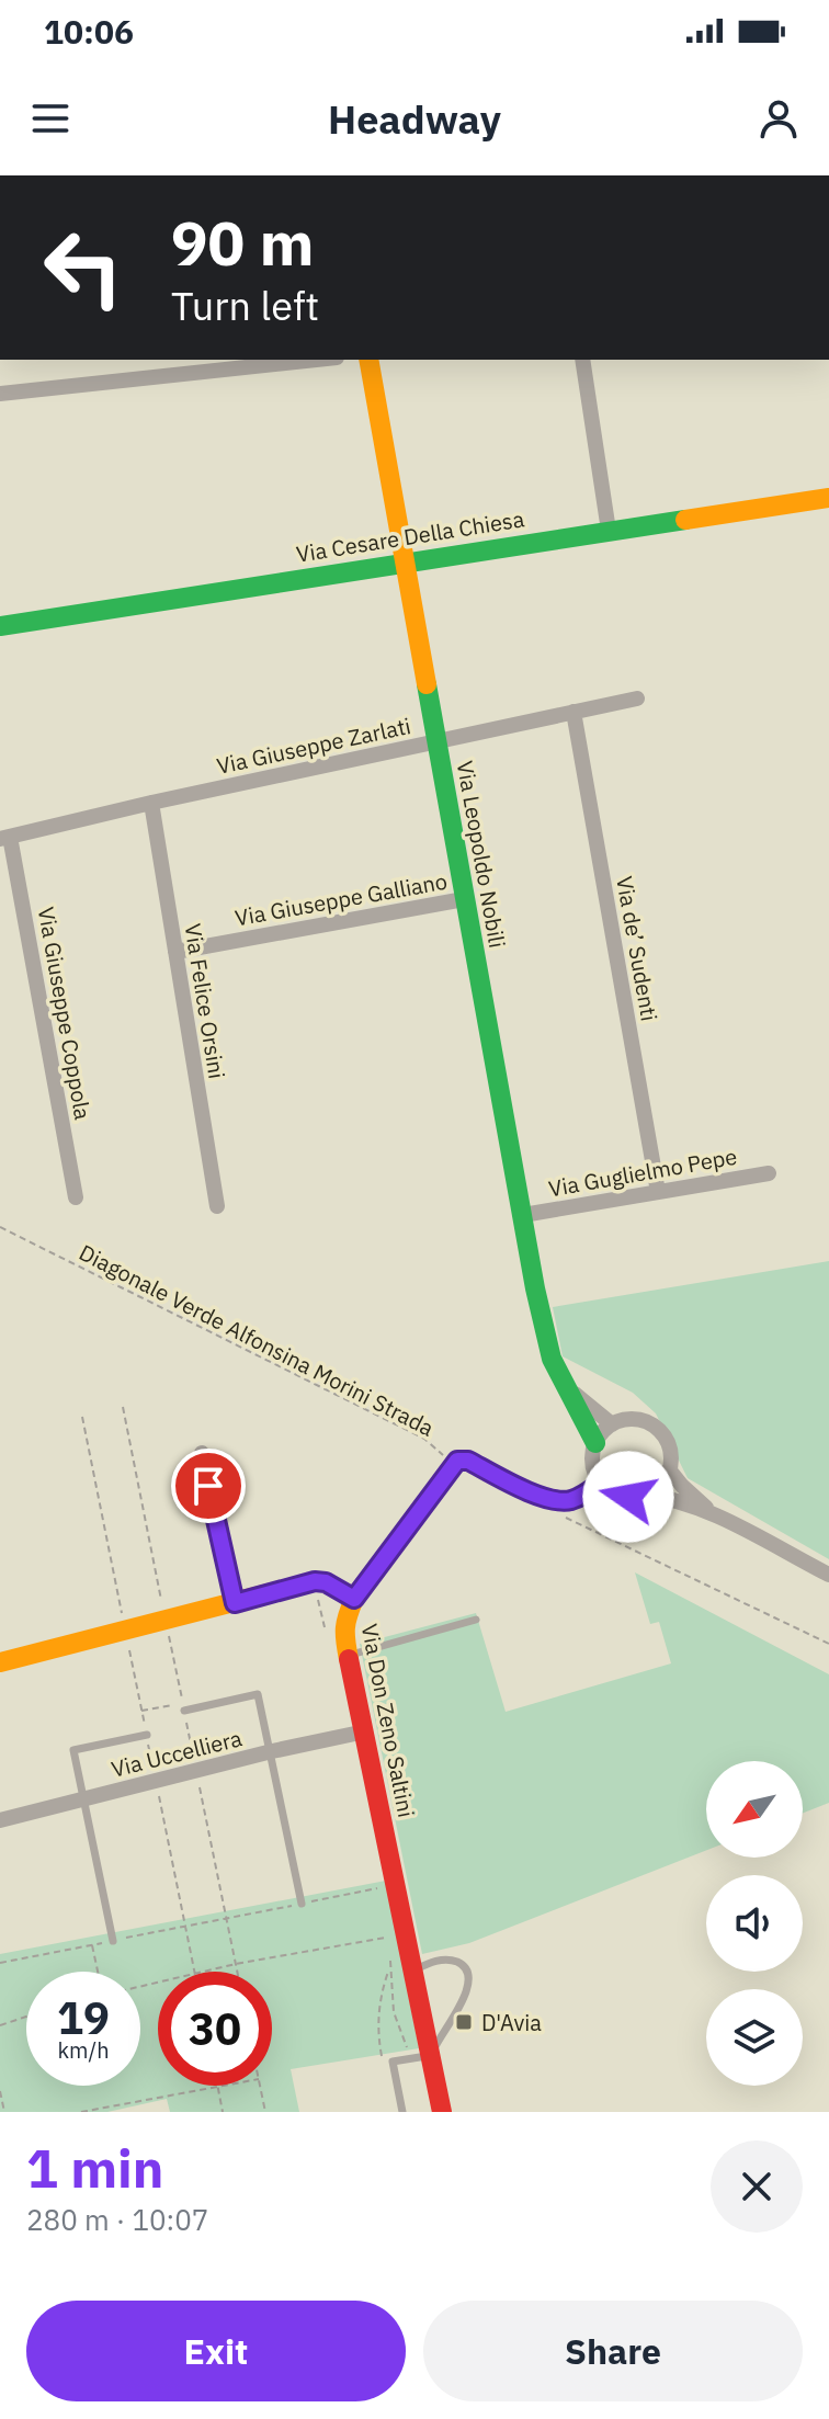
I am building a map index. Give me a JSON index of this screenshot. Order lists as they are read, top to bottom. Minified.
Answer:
{"streets":{"street":["Via Cesare Della Chiesa","Via Giuseppe Zarlati","Via Leopoldo Nobili","Via Giuseppe Galliano","Via de’ Sudenti","Via Felice Orsini","Via Giuseppe Coppola","Via Guglielmo Pepe","Via Don Zeno Saltini","Via Uccelliera"],"path":["Diagonale Verde Alfonsina Morini Strada"]},"crossings":[["Via Cesare Della Chiesa","Via Leopoldo Nobili"],["Via Giuseppe Zarlati","Via Leopoldo Nobili"],["Via Giuseppe Zarlati","Via de’ Sudenti"],["Via Giuseppe Zarlati","Via Felice Orsini"],["Via Giuseppe Zarlati","Via Giuseppe Coppola"],["Via Leopoldo Nobili","Via Giuseppe Galliano"],["Via Leopoldo Nobili","Via Guglielmo Pepe"],["Via Giuseppe Galliano","Via Felice Orsini"],["Via de’ Sudenti","Via Guglielmo Pepe"],["Via Don Zeno Saltini","Via Uccelliera"]],"places":{"transit":["D'Avia"]},"north":"bottom left","page":{"status":"10:06","header":"Headway","turn":["90 m","Turn left"],"speed":"19 km/h","limit":"30","heading":["1 min","280 m · 10:07"],"buttons":["Exit","Share"]}}
